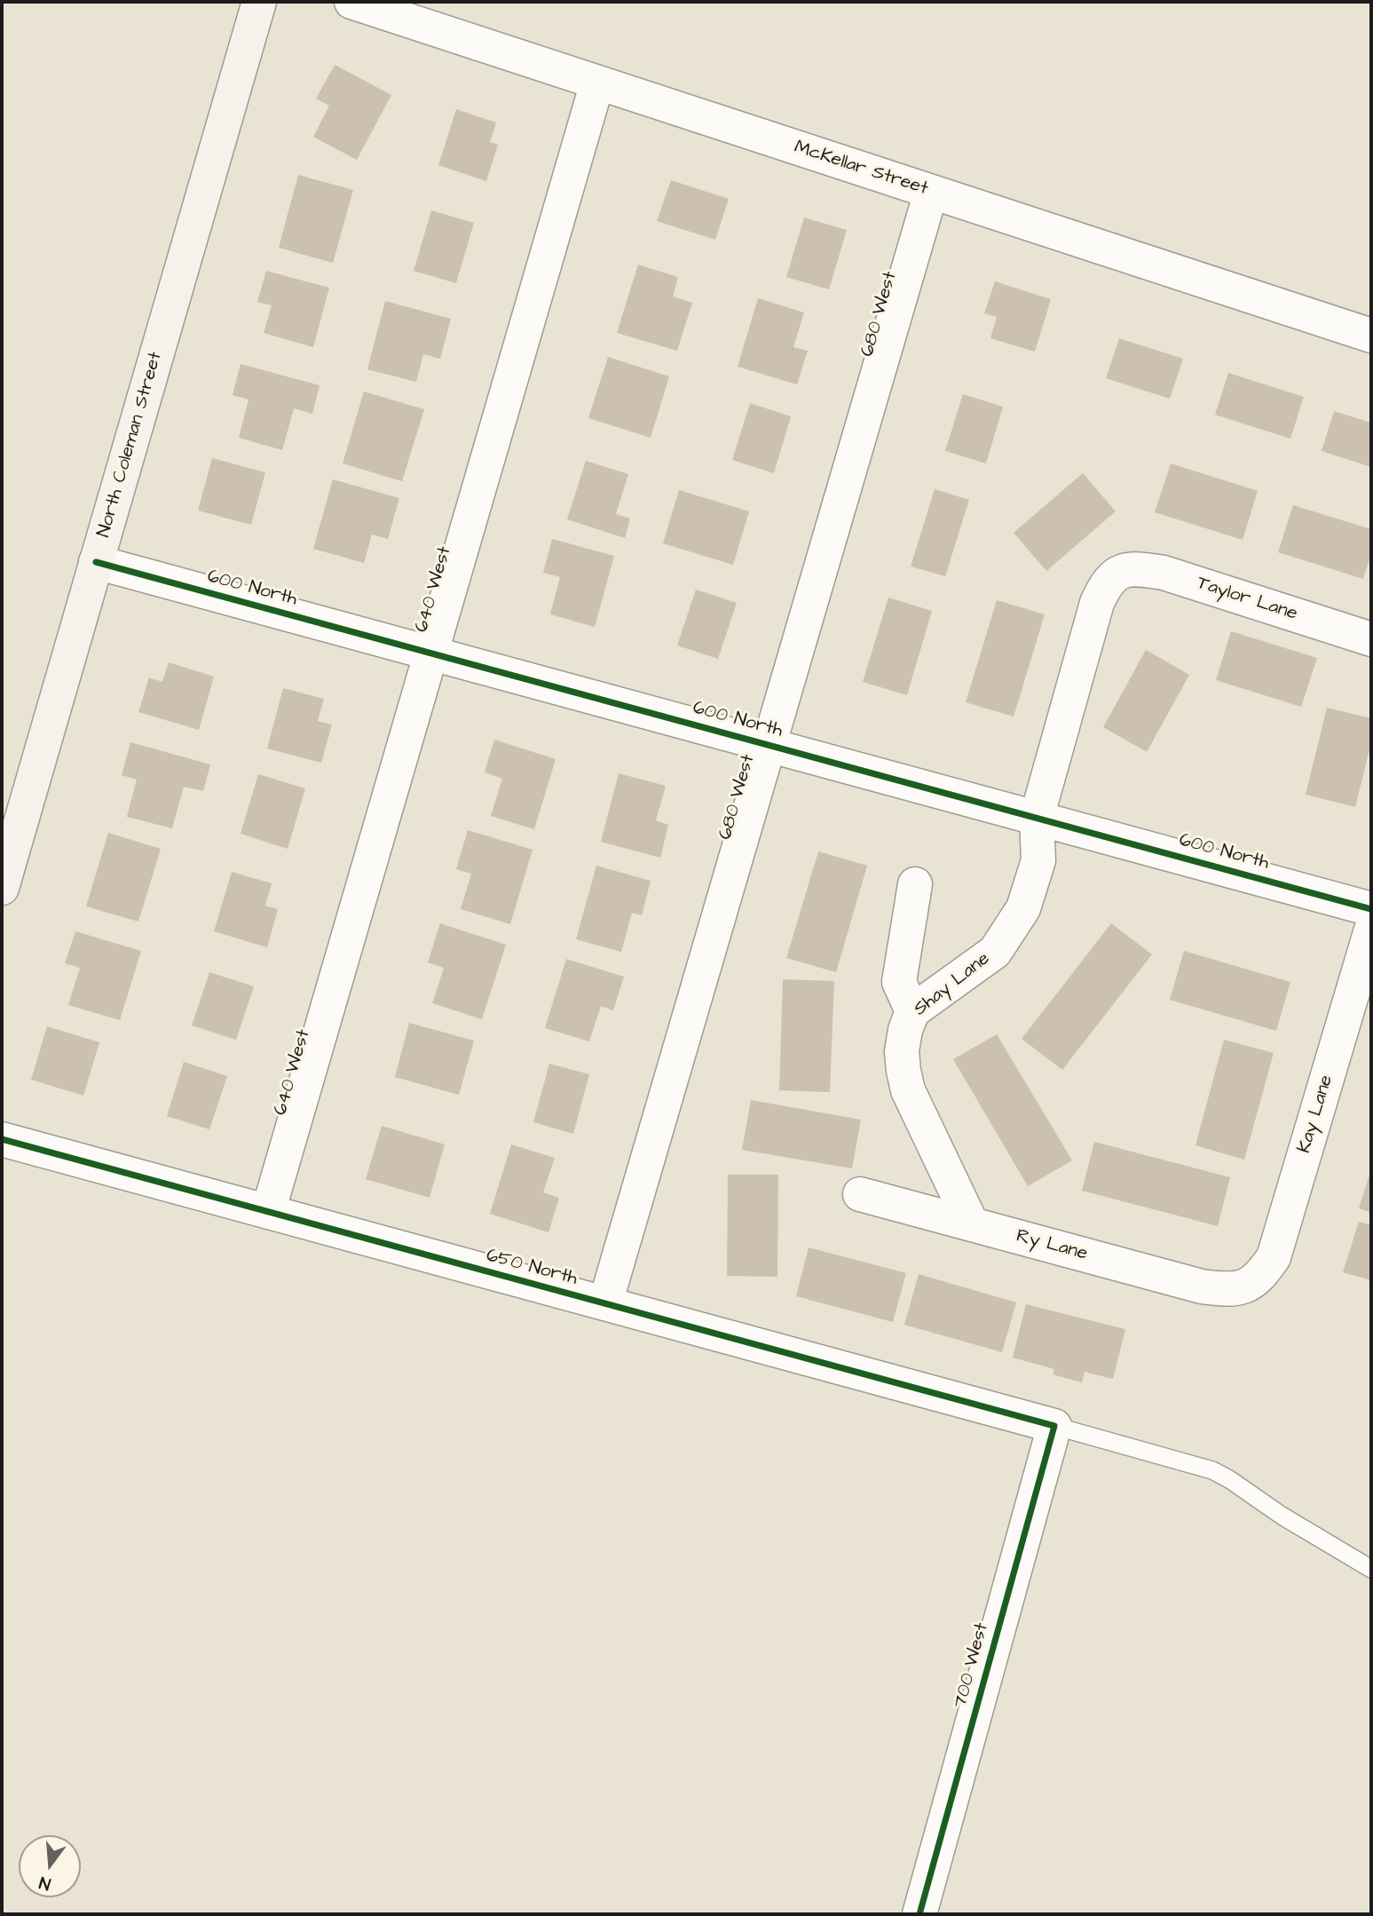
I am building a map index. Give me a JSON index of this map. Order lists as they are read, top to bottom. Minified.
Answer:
{"streets":{"street":["McKellar Street","680 West","North Coleman Street","600 North","640 West","Taylor Lane","Shay Lane","Kay Lane","Ry Lane","650 North","700 West"]},"crossings":[["McKellar Street","680 West"],["McKellar Street","640 West"],["680 West","600 North"],["680 West","650 North"],["North Coleman Street","600 North"],["600 North","640 West"],["600 North","Shay Lane"],["640 West","650 North"],["Taylor Lane","Shay Lane"],["Shay Lane","Ry Lane"],["Kay Lane","Ry Lane"],["650 North","700 West"]],"north":"bottom"}
